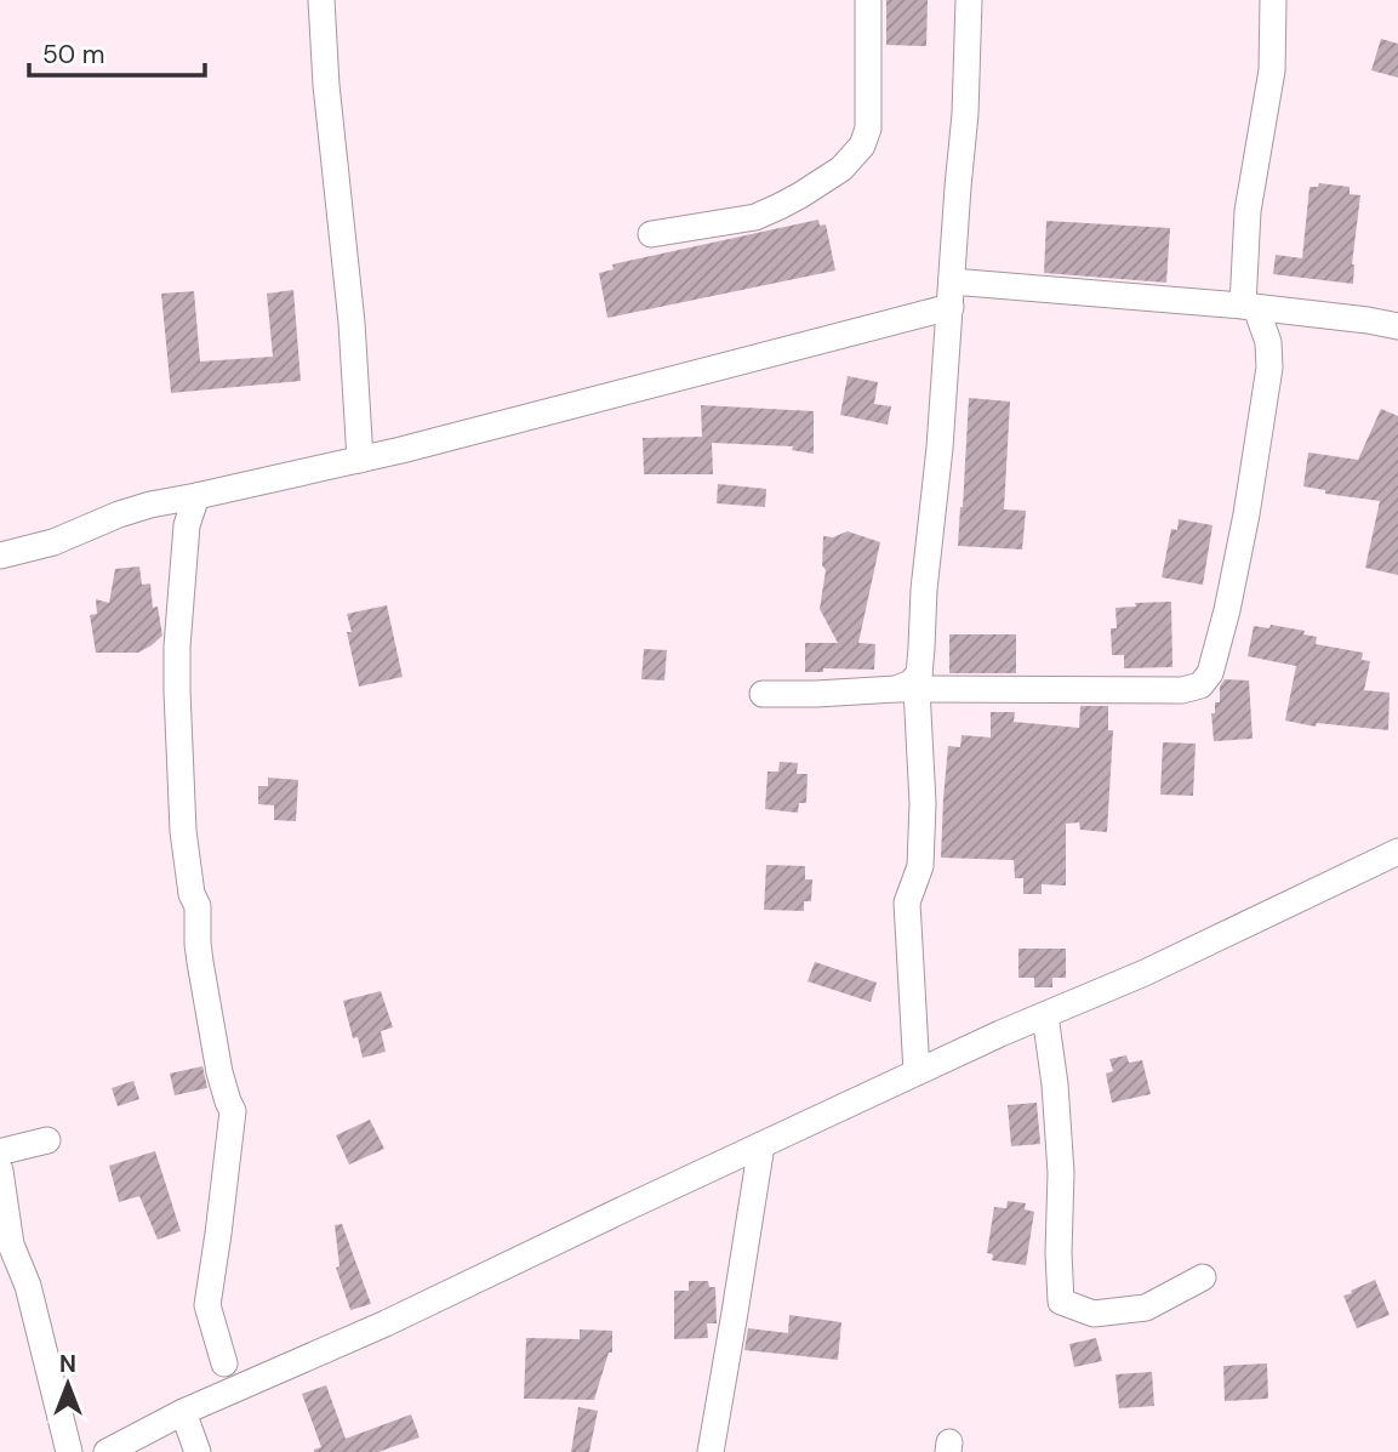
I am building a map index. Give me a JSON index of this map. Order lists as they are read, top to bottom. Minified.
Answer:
{"scale_bar":"50 m","north":"top"}
